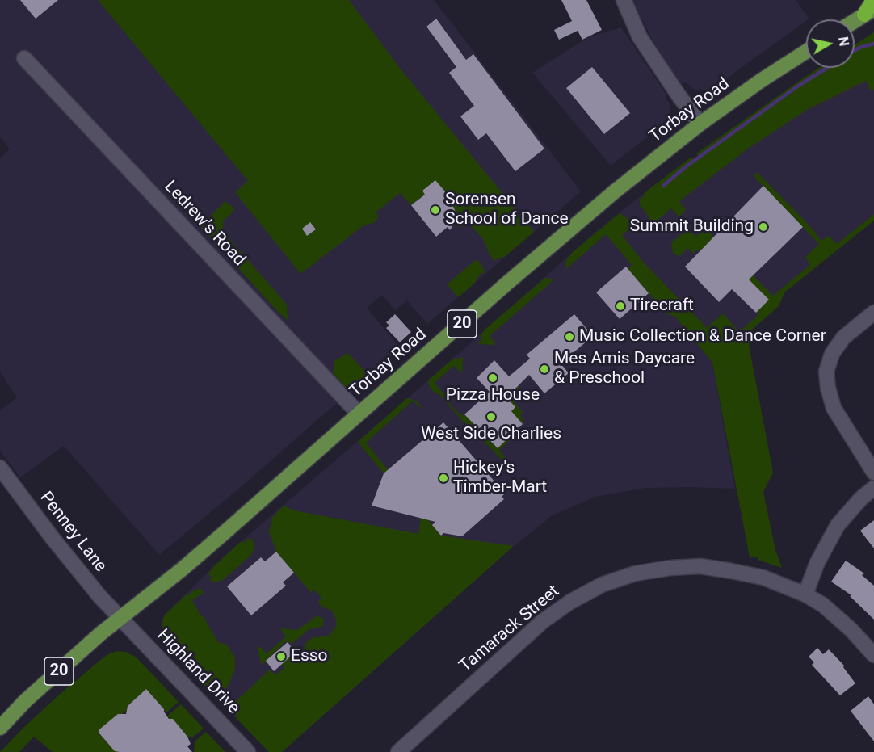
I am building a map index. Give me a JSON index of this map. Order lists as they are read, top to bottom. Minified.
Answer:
{"streets":{"main road":["Torbay Road","20"],"street":["Ledrew's Road","Penney Lane","Tamarack Street","Highland Drive"]},"crossings":[["Torbay Road","Ledrew's Road"],["Torbay Road","Penney Lane"],["Torbay Road","Highland Drive"],["Penney Lane","Highland Drive"]],"places":["Sorensen School of Dance","Summit Building","Tirecraft","Music Collection & Dance Corner","Mes Amis Daycare & Preschool","Pizza House","West Side Charlies","Hickey's Timber-Mart","Esso"],"north":"right"}
